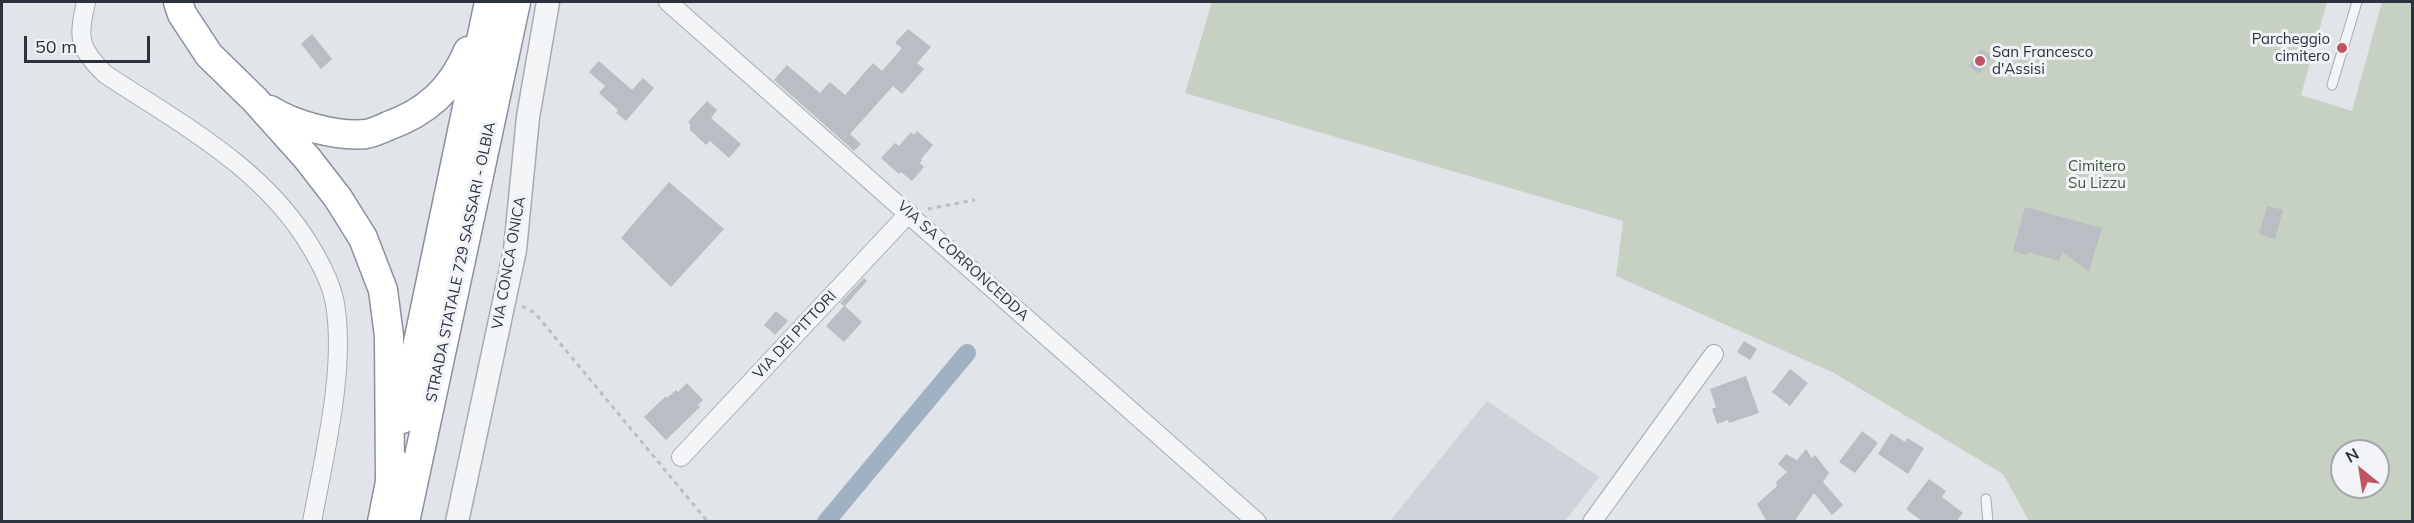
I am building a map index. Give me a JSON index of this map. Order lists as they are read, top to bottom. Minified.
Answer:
{"streets":{"highway":["STRADA STATALE 729 SASSARI - OLBIA"],"street":["VIA SA CORRONCEDDA","VIA CONCA ONICA","VIA DEI PITTORI"]},"crossings":[["VIA SA CORRONCEDDA","VIA DEI PITTORI"]],"parks":["Cimitero Su Lizzu"],"places":["Parcheggio cimitero","San Francesco d'Assisi"],"scale_bar":"50 m","north":"top left"}
